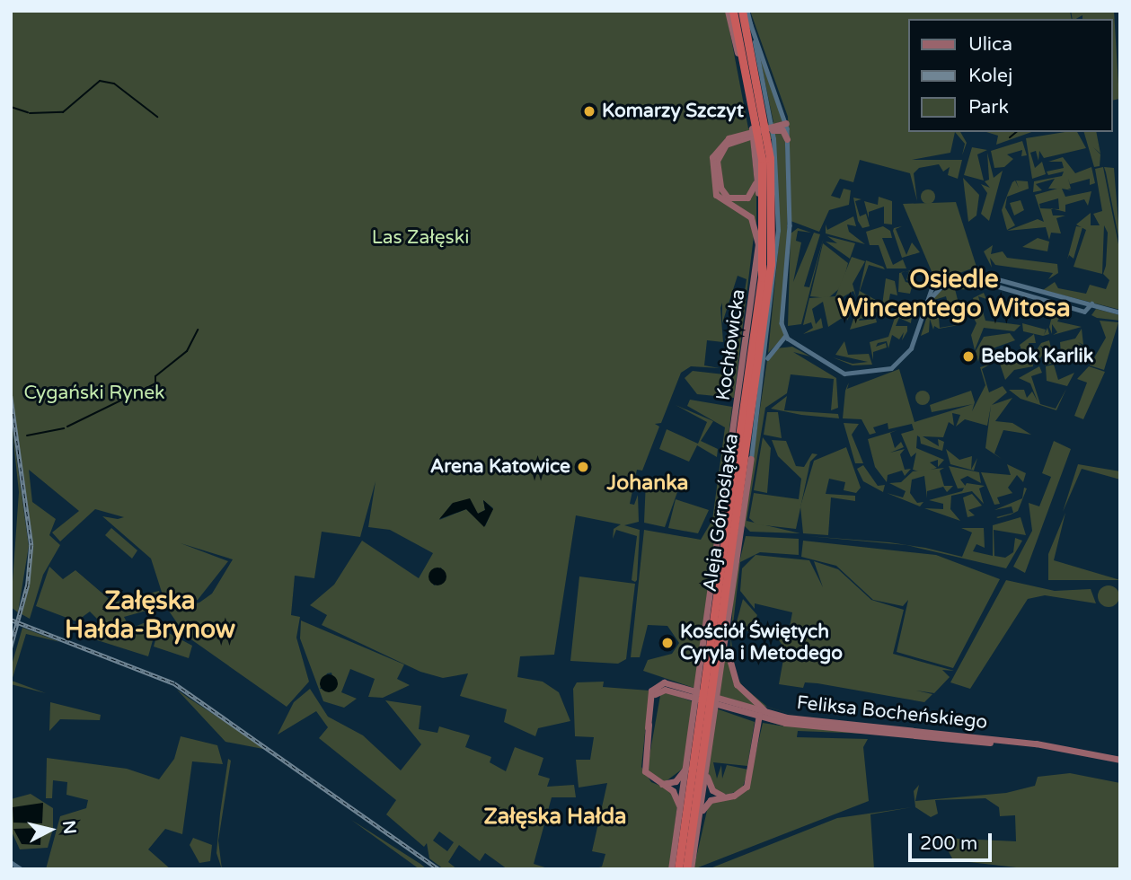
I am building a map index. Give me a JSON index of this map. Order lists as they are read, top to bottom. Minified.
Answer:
{"streets":{"highway":["Aleja Górnośląska"],"main road":["Kochłowicka","Feliksa Bocheńskiego"]},"crossings":[["Kochłowicka","Aleja Górnośląska"]],"districts":["Osiedle Wincentego Witosa","Johanka","Załęska Hałda-Brynow","Załęska Hałda"],"parks":["Las Załęski","Cygański Rynek"],"places":["Komarzy Szczyt","Bebok Karlik","Arena Katowice","Kościół Świętych Cyryla i Metodego"],"legend":["Ulica","Kolej","Park"],"scale_bar":"200 m","north":"right"}
